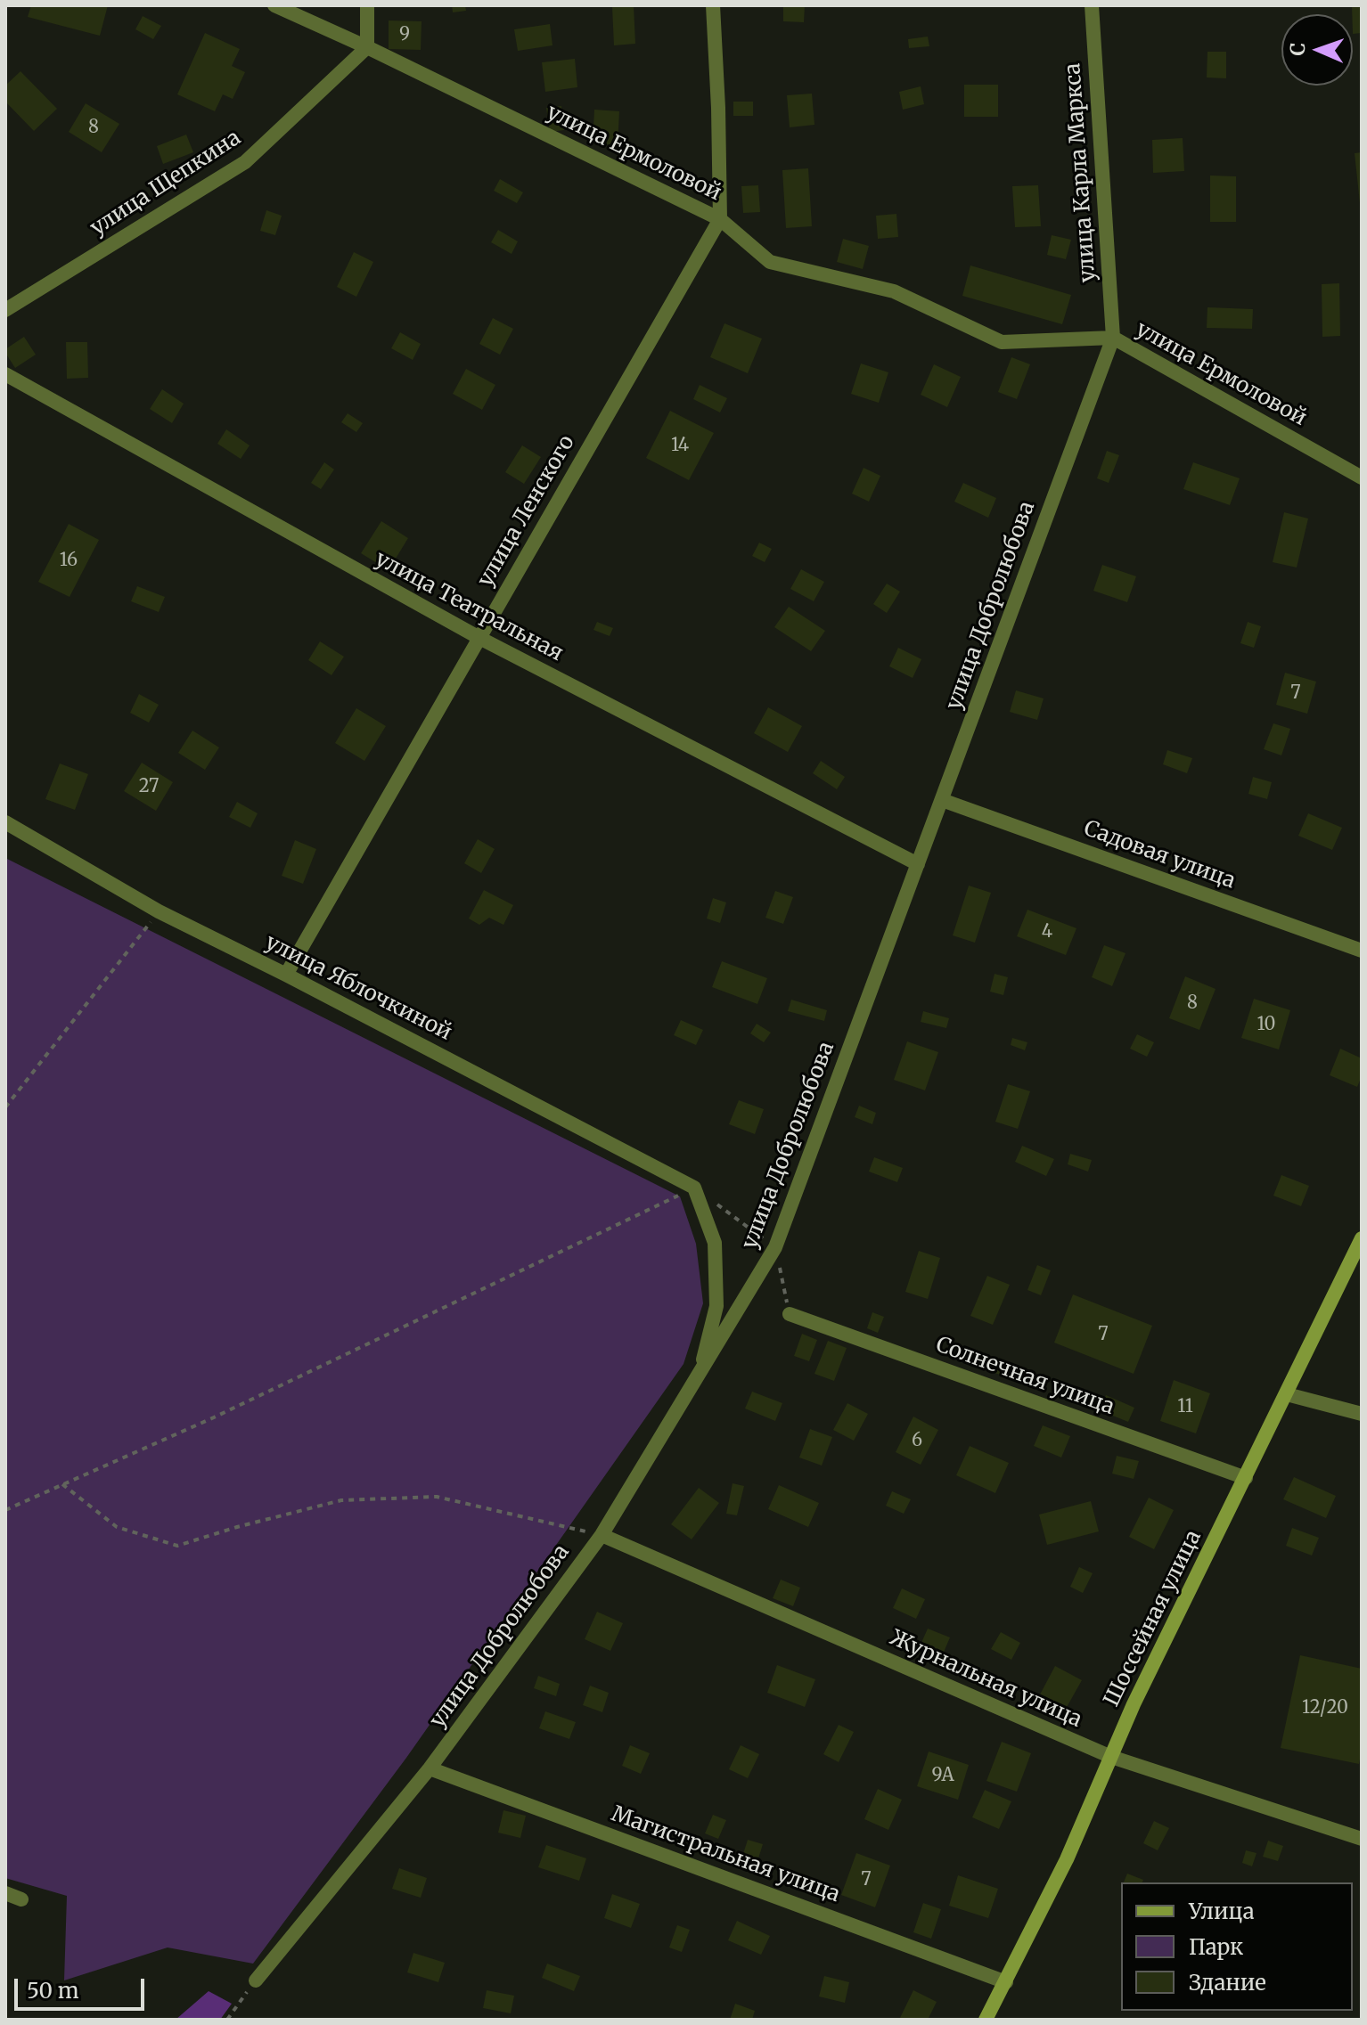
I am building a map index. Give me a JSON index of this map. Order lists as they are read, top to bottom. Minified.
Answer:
{"streets":{"main road":["Шоссейная улица"],"street":["улица Ермоловой","улица Карла Маркса","улица Щепкина","улица Ленского","улица Добролюбова","улица Театральная","Садовая улица","улица Яблочкиной","Солнечная улица","Журнальная улица","Магистральная улица"]},"crossings":[["улица Ермоловой","улица Карла Маркса"],["улица Ермоловой","улица Щепкина"],["улица Ермоловой","улица Ленского"],["улица Ермоловой","улица Добролюбова"],["улица Карла Маркса","улица Добролюбова"],["улица Ленского","улица Театральная"],["улица Ленского","улица Яблочкиной"],["улица Добролюбова","улица Театральная"],["улица Добролюбова","Садовая улица"],["улица Добролюбова","Журнальная улица"],["улица Добролюбова","Магистральная улица"],["Солнечная улица","Шоссейная улица"],["Шоссейная улица","Журнальная улица"],["Шоссейная улица","Магистральная улица"]],"house_numbers":["9","8","14","16","7","27","4","8","10","7","11","6","12/20","9А","7"],"legend":["Улица","Парк","Здание"],"scale_bar":"50 m","north":"left"}
